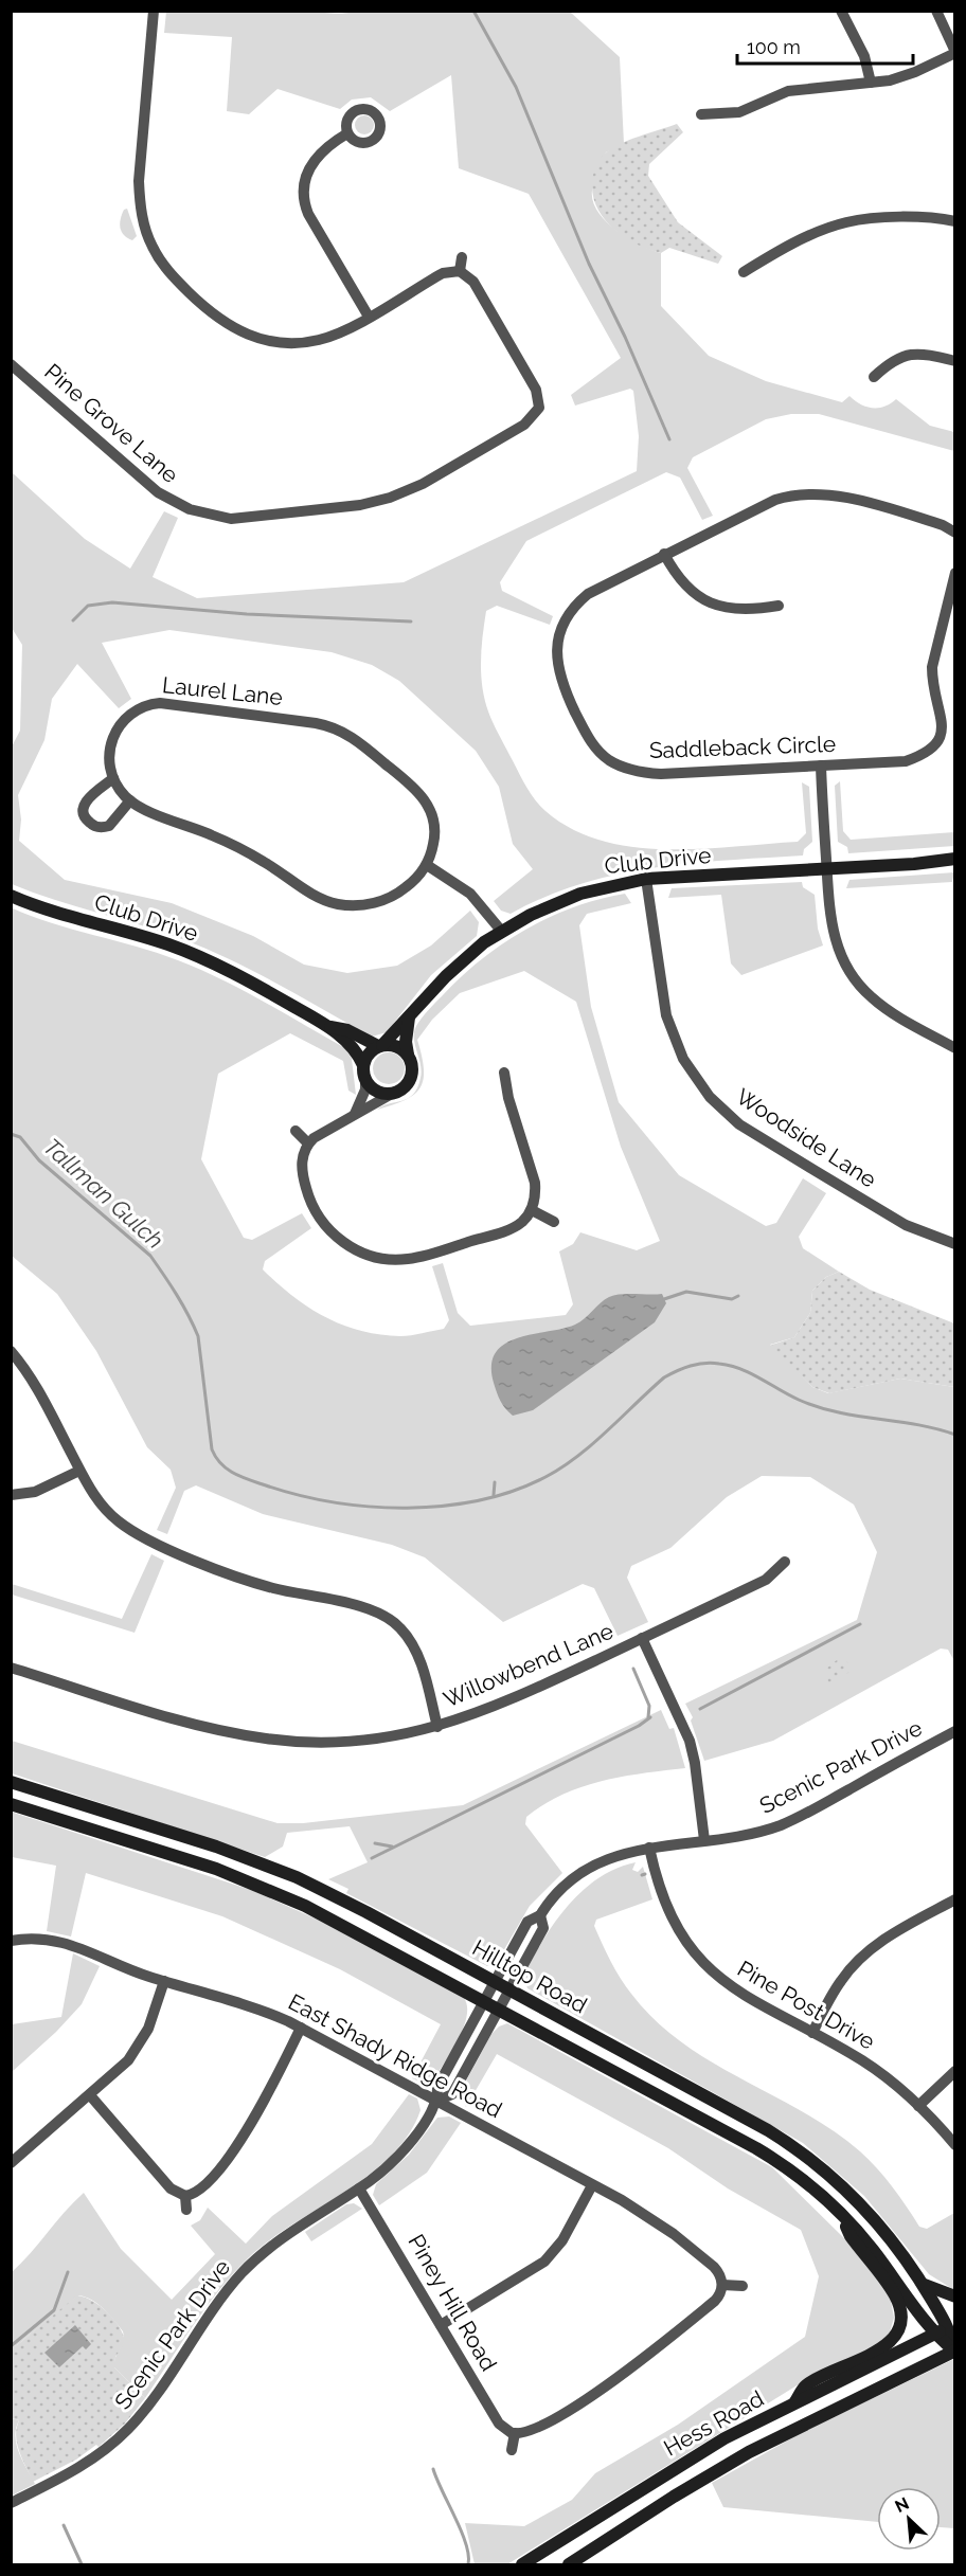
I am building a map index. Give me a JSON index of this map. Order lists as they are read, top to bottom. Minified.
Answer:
{"streets":{"main road":["Club Drive","Hilltop Road","Hess Road"],"street":["Pine Grove Lane","Laurel Lane","Saddleback Circle","Woodside Lane","Willowbend Lane","Scenic Park Drive","Pine Post Drive","East Shady Ridge Road","Piney Hill Road"]},"crossings":[["Club Drive","Woodside Lane"],["Scenic Park Drive","Hilltop Road"],["Scenic Park Drive","Pine Post Drive"],["Scenic Park Drive","East Shady Ridge Road"],["Scenic Park Drive","Piney Hill Road"],["Hilltop Road","Hess Road"]],"water":["Tallman Gulch"],"scale_bar":"100 m","north":"top left"}
